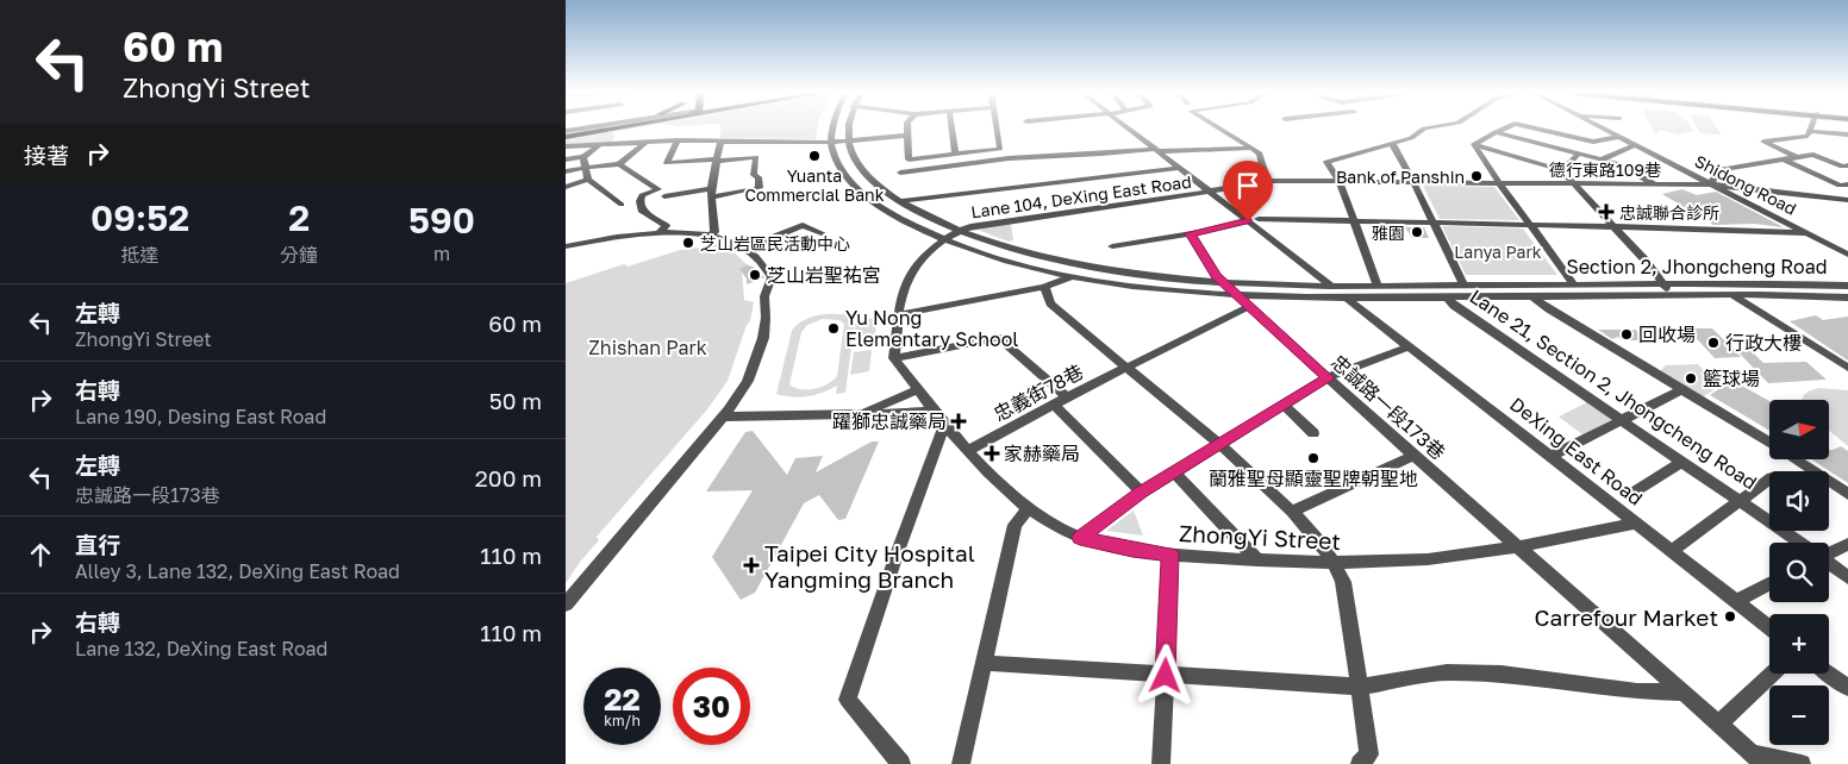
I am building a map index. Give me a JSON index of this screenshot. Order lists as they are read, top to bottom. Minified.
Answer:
{"streets":{"street":["德行東路109巷","Shidong Road","Lane 104, DeXing East Road","Section 2, Jhongcheng Road","Lane 21, Section 2, Jhongcheng Road","忠義街78巷","忠誠路一段173巷","DeXing East Road","ZhongYi Street"]},"crossings":[["德行東路109巷","Shidong Road"],["德行東路109巷","Lane 104, DeXing East Road"],["Lane 104, DeXing East Road","Section 2, Jhongcheng Road"],["Section 2, Jhongcheng Road","Lane 21, Section 2, Jhongcheng Road"],["Section 2, Jhongcheng Road","忠誠路一段173巷"],["Section 2, Jhongcheng Road","DeXing East Road"],["忠義街78巷","忠誠路一段173巷"],["忠義街78巷","ZhongYi Street"],["忠誠路一段173巷","ZhongYi Street"],["DeXing East Road","ZhongYi Street"]],"parks":["Lanya Park","Zhishan Park"],"places":{"other":["Yuanta Commercial Bank","Bank of Panshin","雅園","芝山岩區民活動中心","芝山岩聖祐宮","Yu Nong Elementary School","回收場","行政大樓","籃球場","蘭雅聖母顯靈聖牌朝聖地","Carrefour Market"],"health":["忠誠聯合診所","躍獅忠誠藥局","家赫藥局","Taipei City Hospital Yangming Branch"]},"north":"right","page":{"turn":["60 m","ZhongYi Street"],"then":"接著","eta":["09:52","抵達","2","分鐘","590","m"],"list":[{"name":"左轉","note":"ZhongYi Street","value":"60 m"},{"name":"右轉","note":"Lane 190, Desing East Road","value":"50 m"},{"name":"左轉","note":"忠誠路一段173巷","value":"200 m"},{"name":"直行","note":"Alley 3, Lane 132, DeXing East Road","value":"110 m"},{"name":"右轉","note":"Lane 132, DeXing East Road","value":"110 m"}],"map_buttons":["+","−"],"speed":"22 km/h","limit":"30"}}
